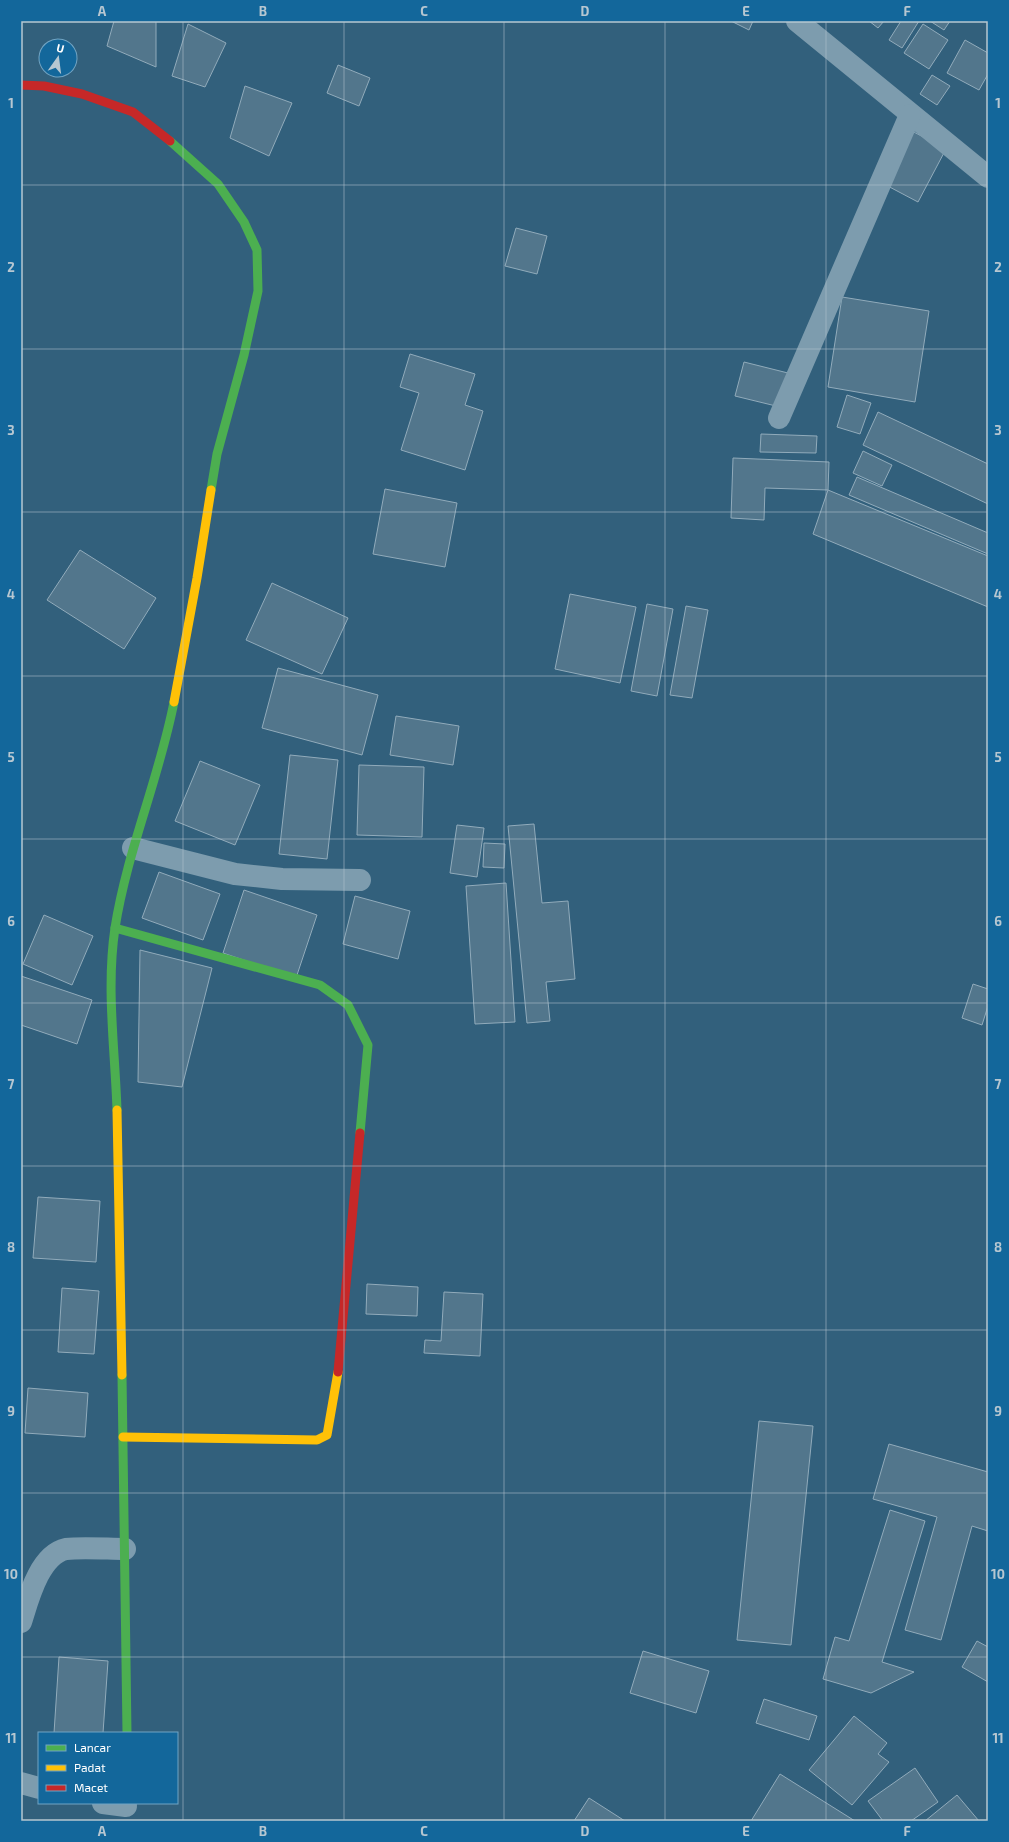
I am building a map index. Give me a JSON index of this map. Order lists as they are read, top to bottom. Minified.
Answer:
{"legend":["Lancar","Padat","Macet"],"north":"top","grid":{"columns":["A","B","C","D","E","F"],"rows":["1","2","3","4","5","6","7","8","9","10","11"]}}
